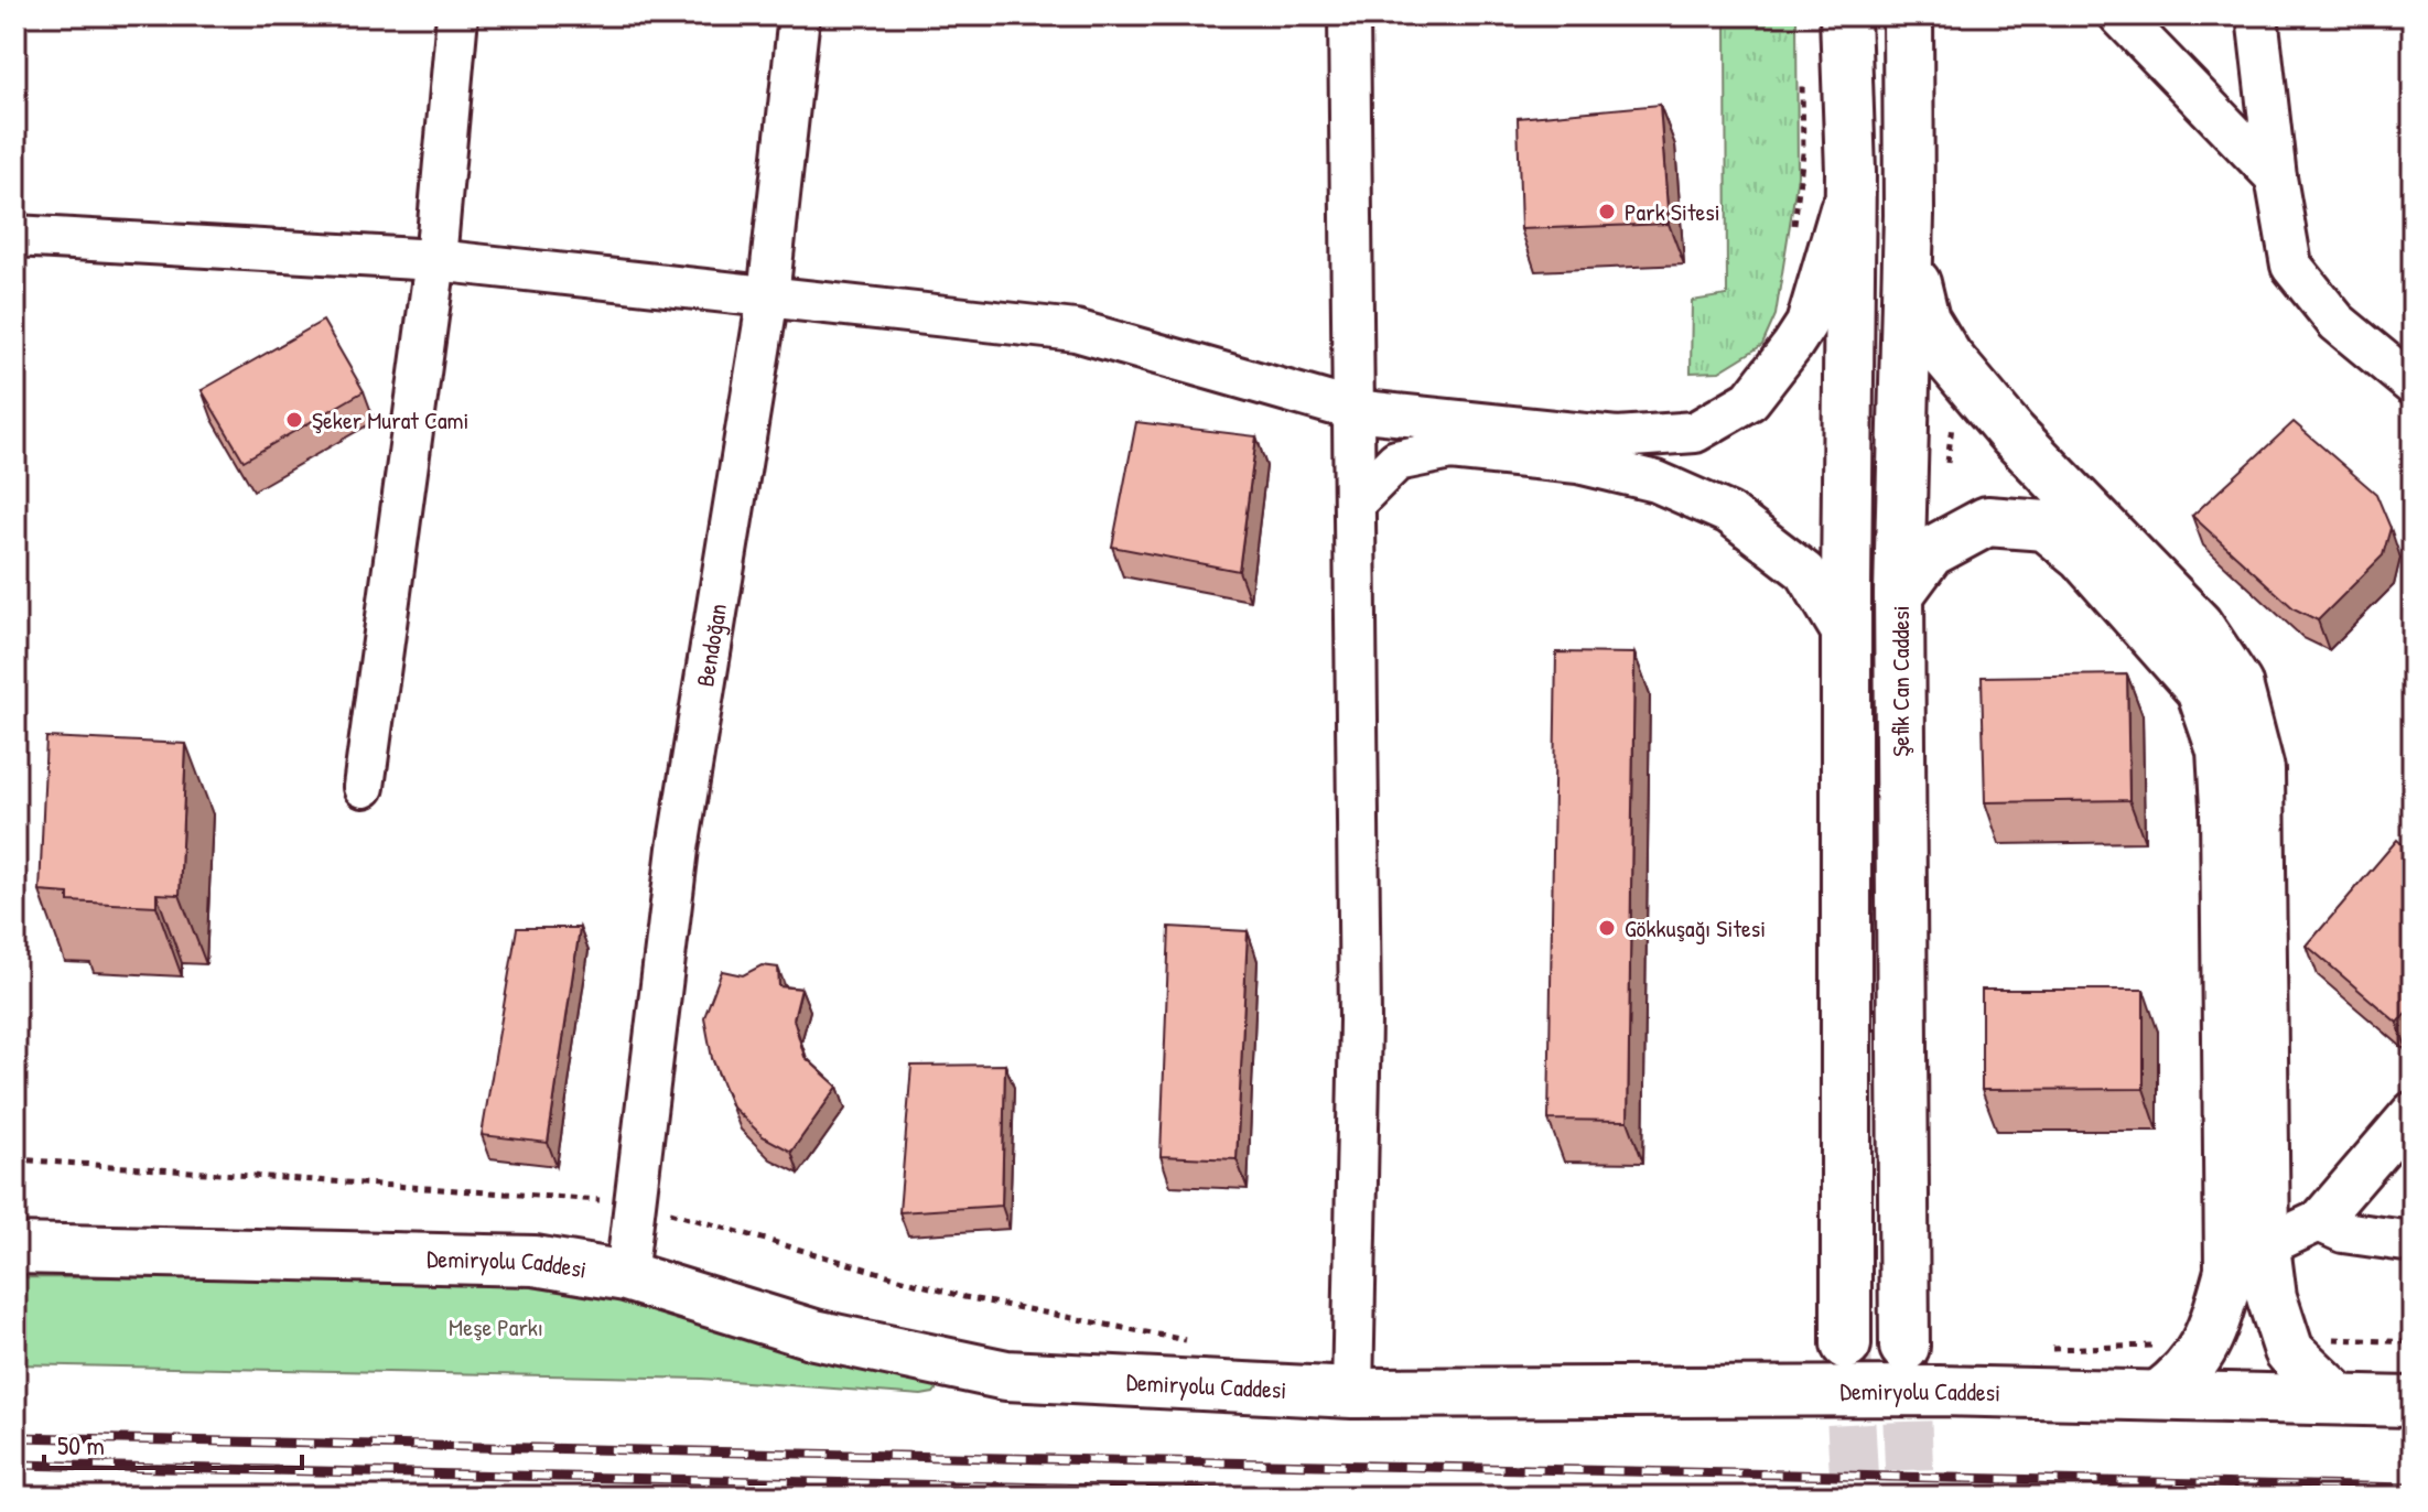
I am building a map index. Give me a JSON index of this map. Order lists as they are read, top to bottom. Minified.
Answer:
{"streets":{"main road":["Şefik Can Caddesi","Demiryolu Caddesi"],"street":["Bendoğan"]},"crossings":[["Bendoğan","Demiryolu Caddesi"]],"parks":["Meşe Parkı"],"places":["Park Sitesi","Şeker Murat Cami","Gökkuşağı Sitesi"],"scale_bar":"50 m"}
